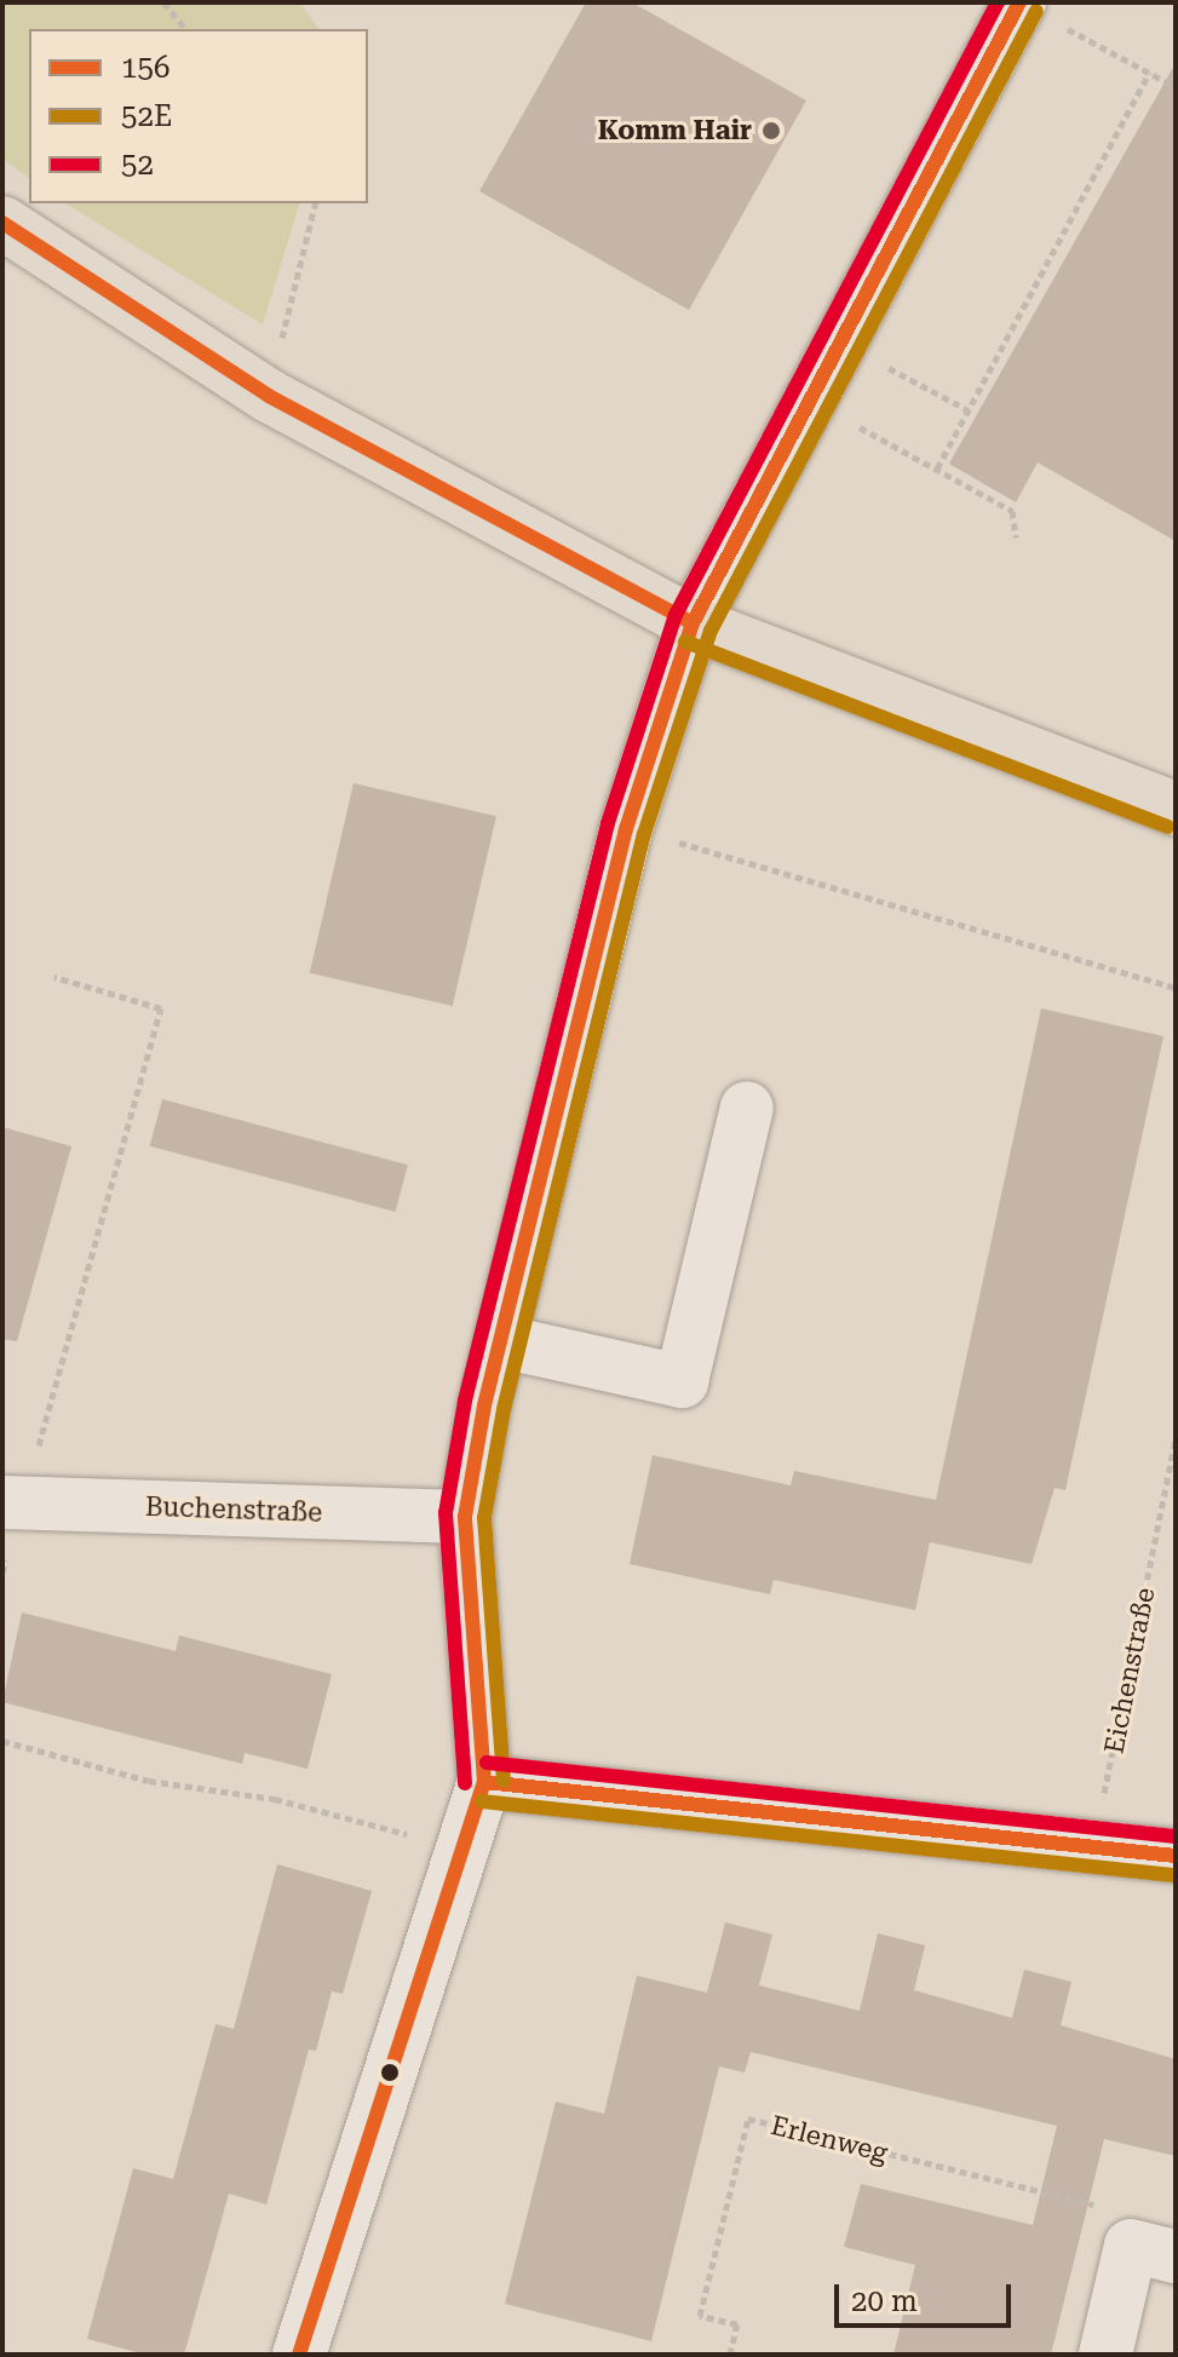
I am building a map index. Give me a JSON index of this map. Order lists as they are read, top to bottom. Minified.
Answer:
{"streets":{"street":["Buchenstraße"],"path":["Eichenstraße","Erlenweg"]},"places":["Komm Hair"],"lines":["transit line 156","transit line 52","transit line 52E"],"legend":["156","52E","52"],"scale_bar":"20 m"}
